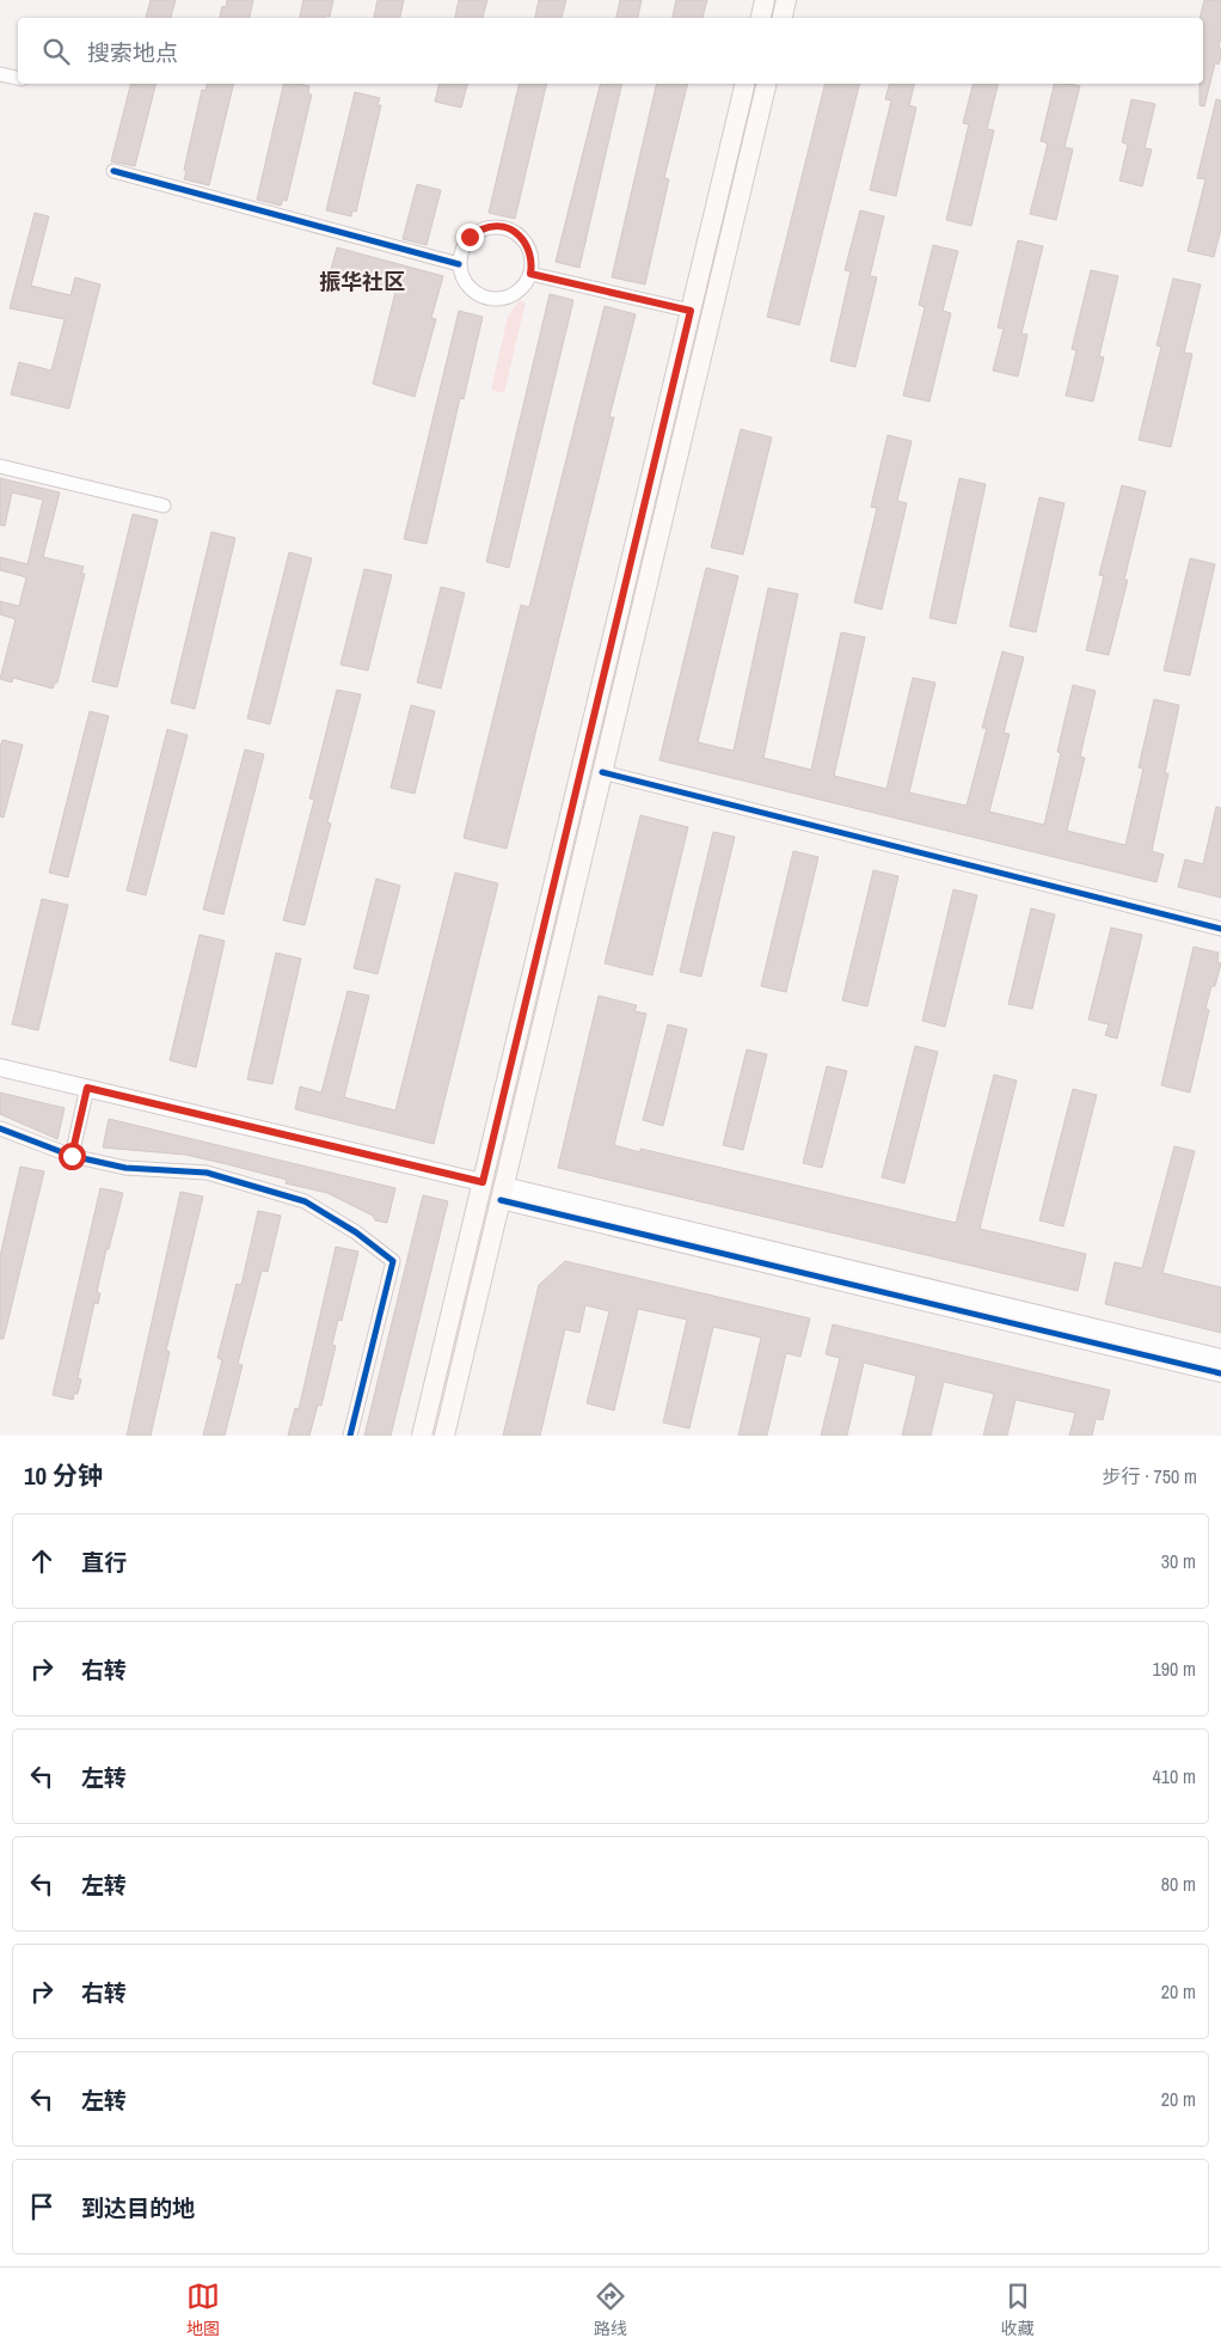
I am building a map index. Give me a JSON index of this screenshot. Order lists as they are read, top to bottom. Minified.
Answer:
{"districts":["振华社区"],"page":{"search":"搜索地点","heading":["10 分钟","步行 · 750 m"],"list":[["直行","30 m"],["右转","190 m"],["左转","410 m"],["左转","80 m"],["右转","20 m"],["左转","20 m"],"到达目的地"],"nav":["地图","路线","收藏"]}}
